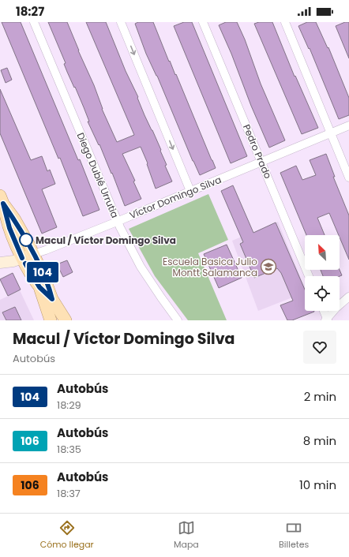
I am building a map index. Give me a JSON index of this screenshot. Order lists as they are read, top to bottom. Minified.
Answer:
{"streets":{"street":["Pedro Prado","Diego Dublé Urrutia","Víctor Domingo Silva"]},"crossings":[["Pedro Prado","Víctor Domingo Silva"],["Diego Dublé Urrutia","Víctor Domingo Silva"]],"places":{"other":["Macul / Víctor Domingo Silva"],"school or university":["Escuela Basica Julio Montt Salamanca"]},"lines":["bus line 104"],"north":"top left","page":{"status":"18:27","on_map":"104","heading":["Macul / Víctor Domingo Silva","Autobús"],"list":[{"mark":"104","name":"Autobús","note":"18:29","value":"2 min"},{"mark":"106","name":"Autobús","note":"18:35","value":"8 min"},{"mark":"106","name":"Autobús","note":"18:37","value":"10 min"}],"tabs":["Cómo llegar","Mapa","Billetes"]}}
